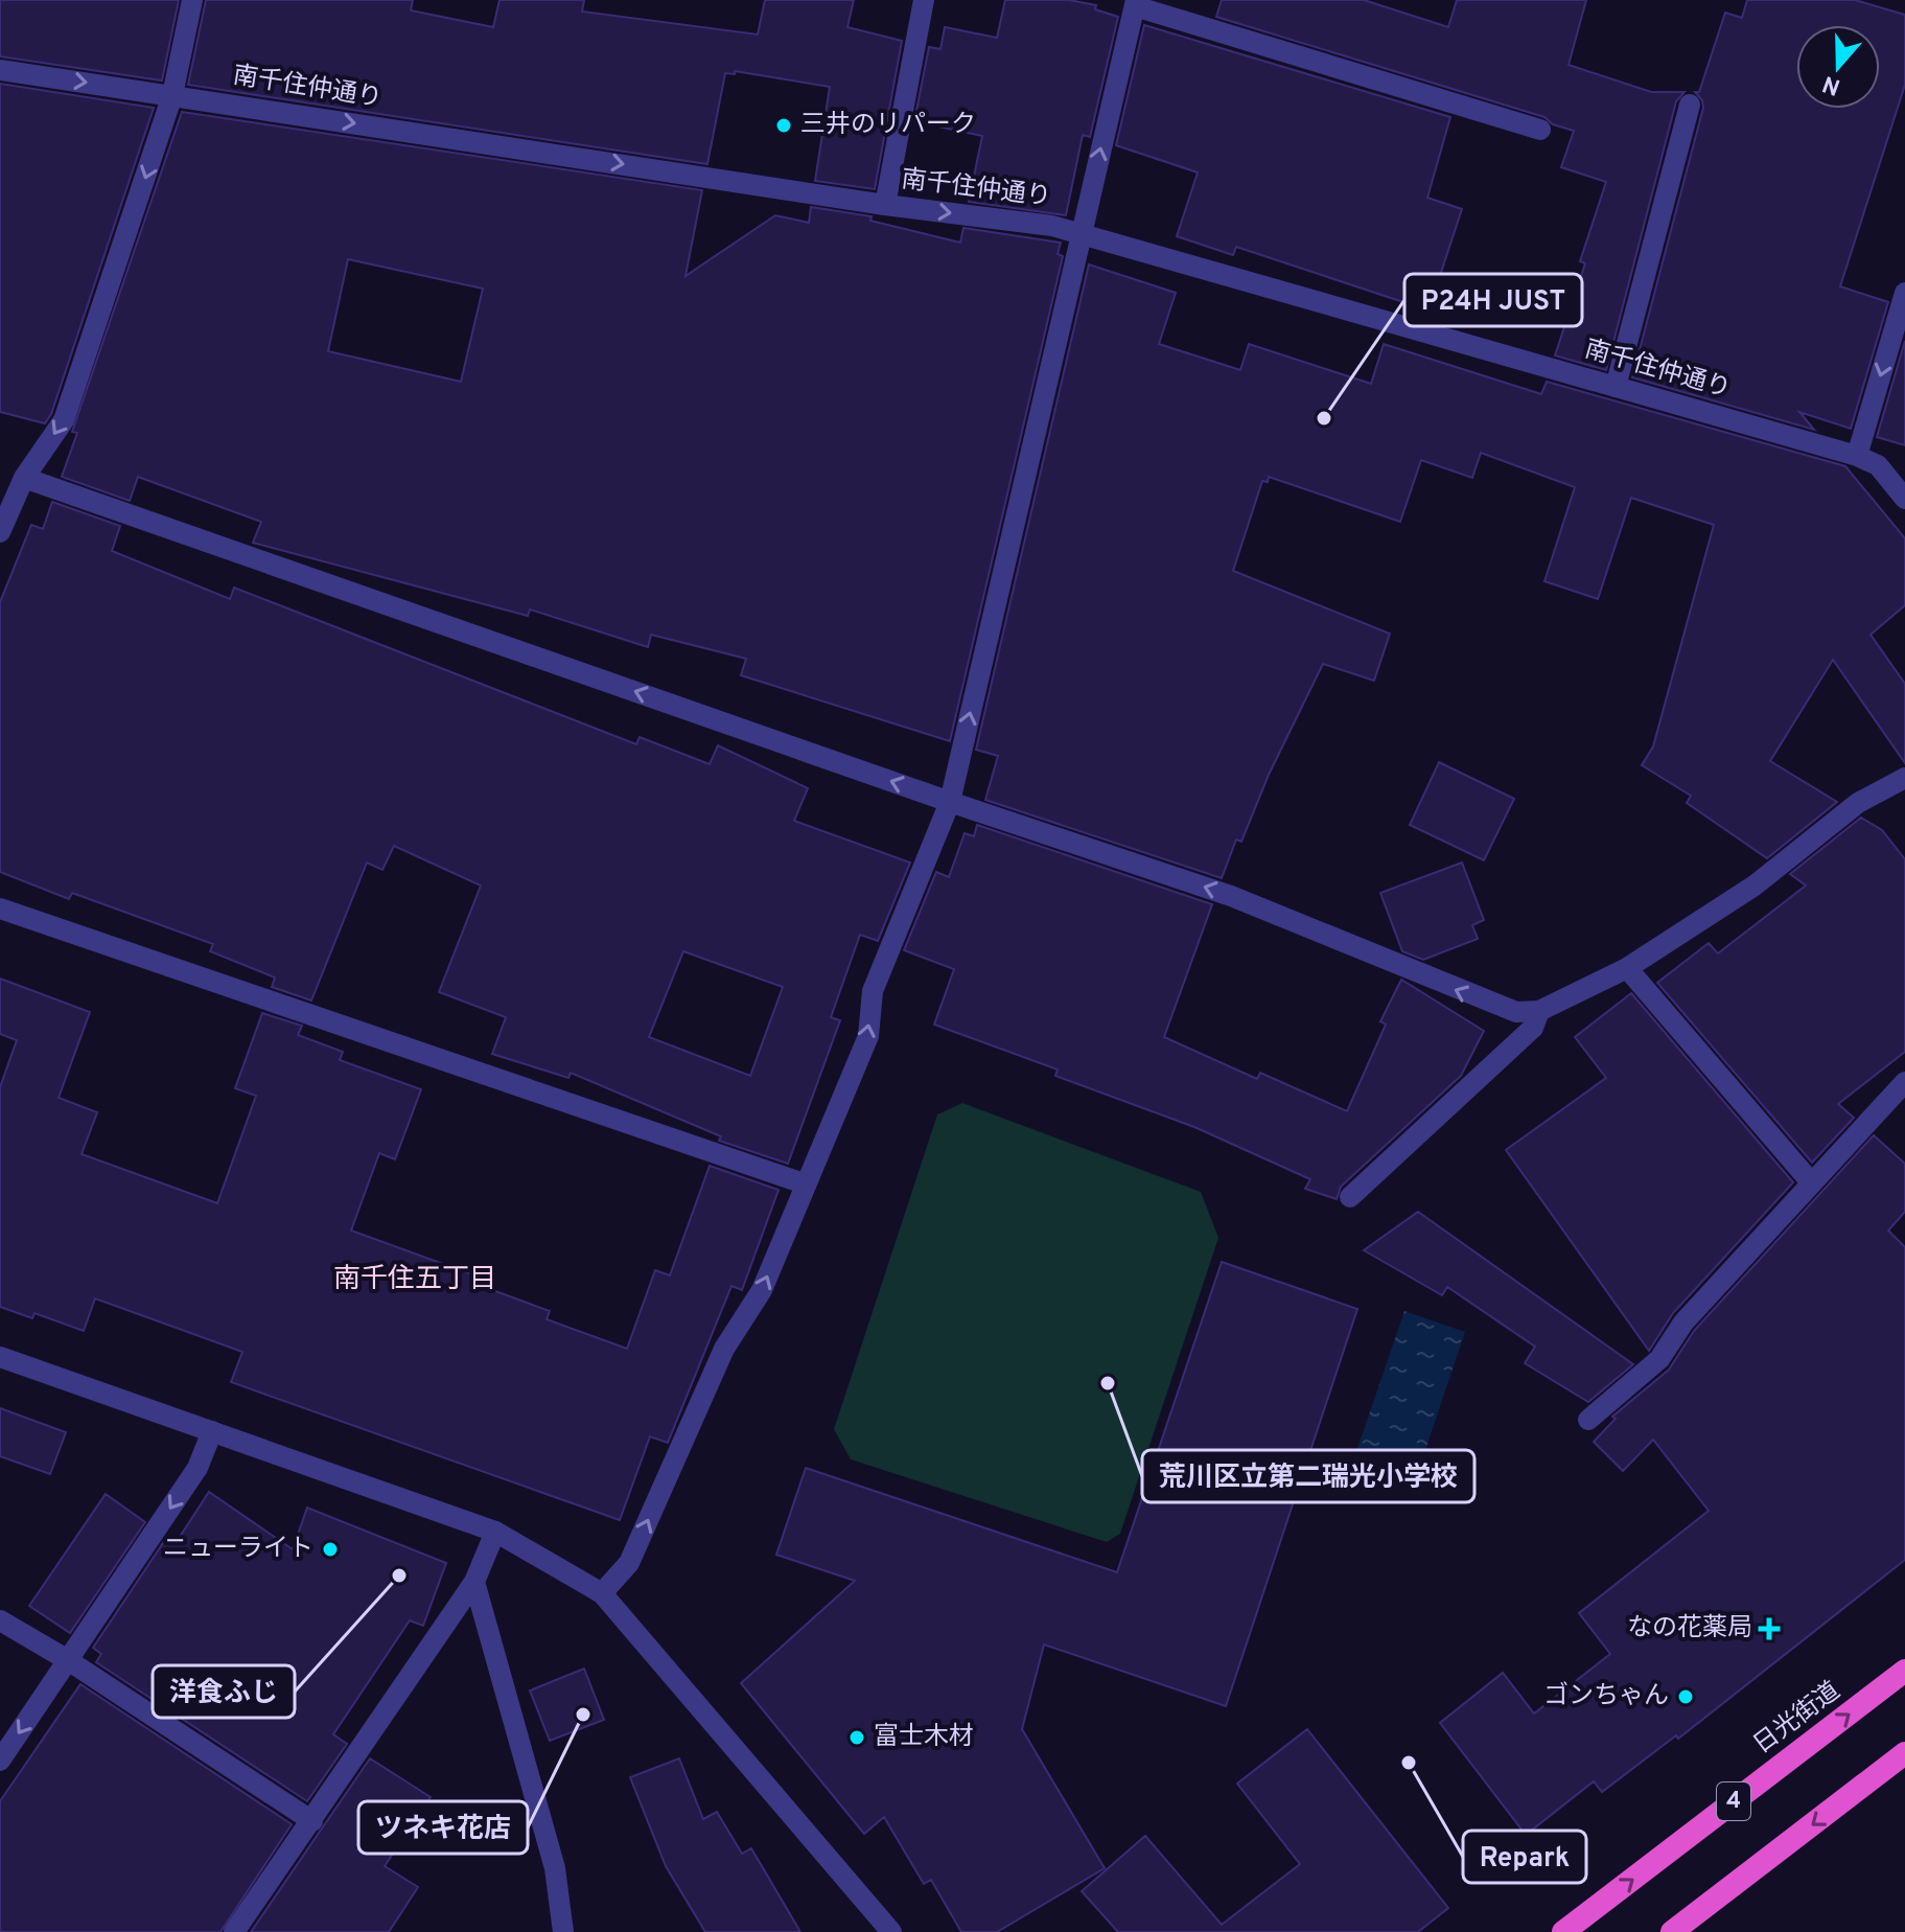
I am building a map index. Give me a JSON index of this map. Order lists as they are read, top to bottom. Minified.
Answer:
{"streets":{"highway":["日光街道","4"],"street":["南千住仲通り"]},"one_way":["南千住仲通り"],"districts":["南千住五丁目"],"places":{"other":["三井のリパーク","P24H JUST","荒川区立第二瑞光小学校","ニューライト","洋食ふじ","ゴンちゃん","ツネキ花店","富士木材","Repark"],"health":["なの花薬局"]},"north":"bottom"}
